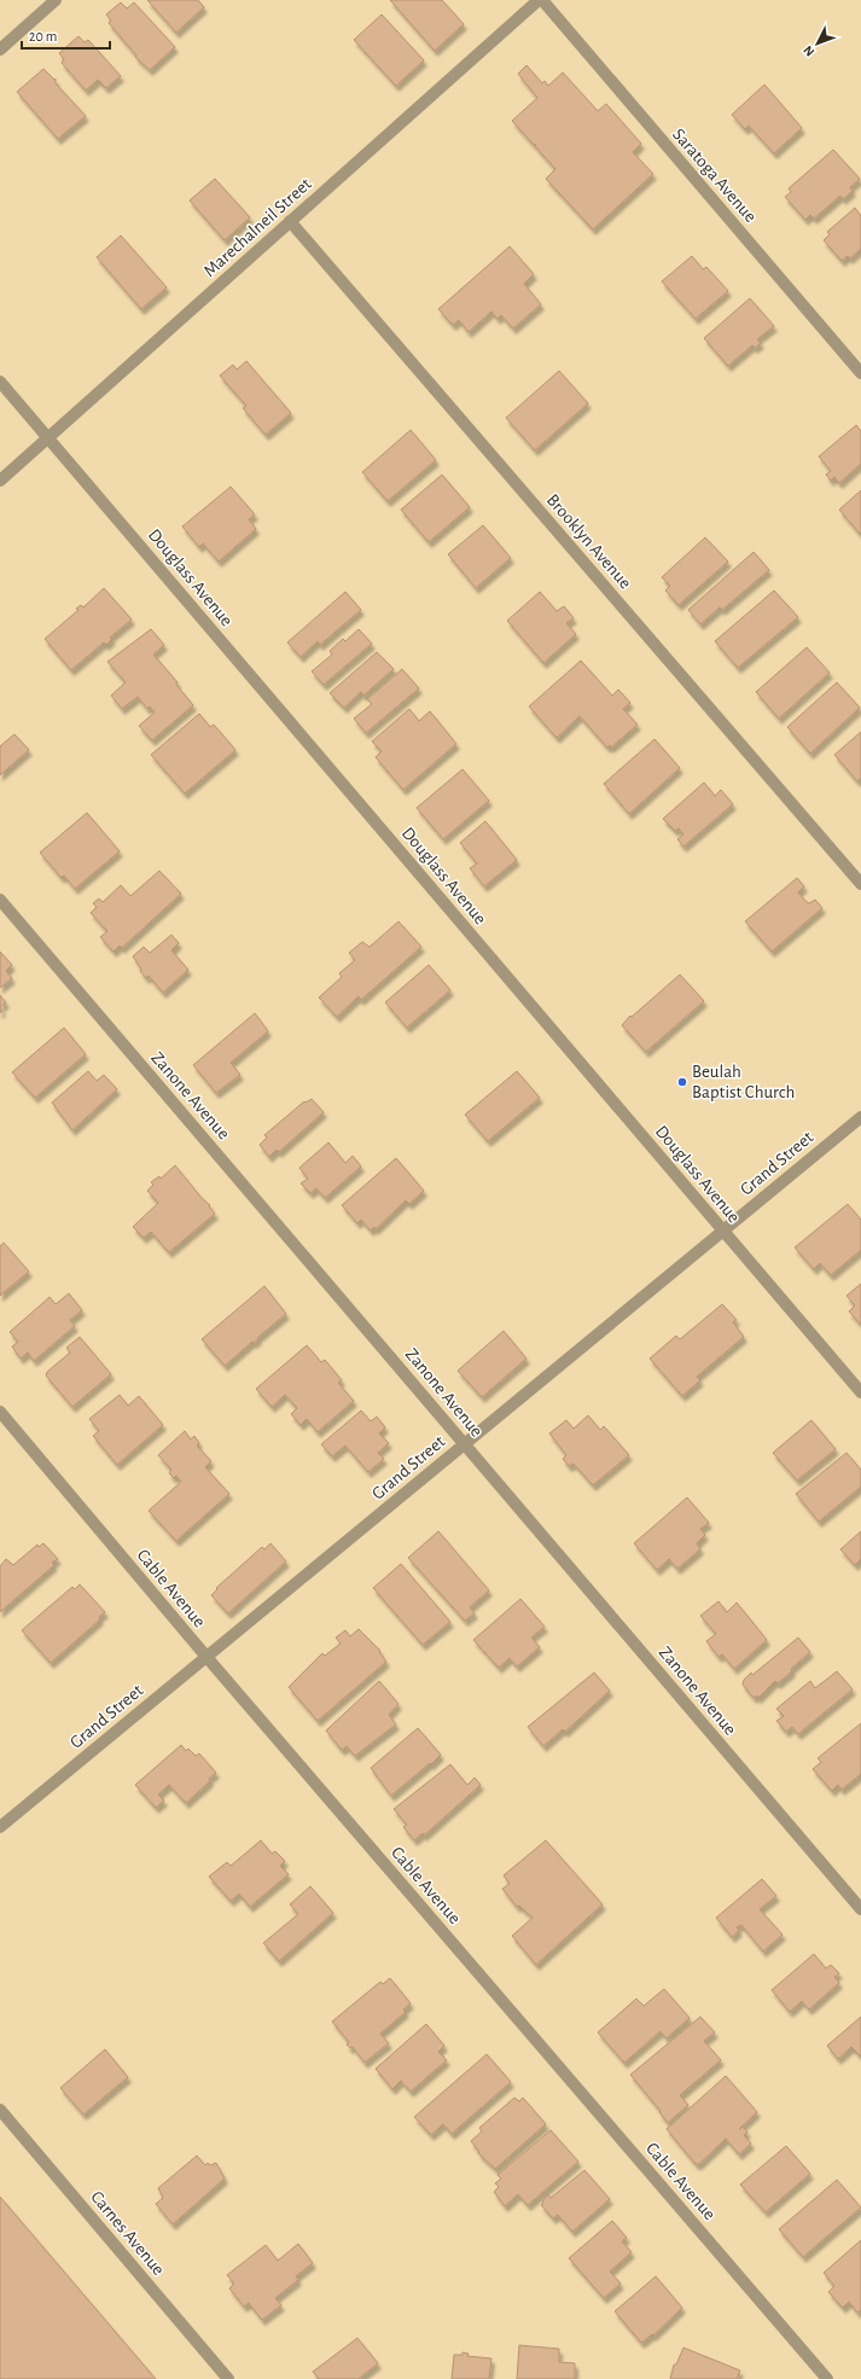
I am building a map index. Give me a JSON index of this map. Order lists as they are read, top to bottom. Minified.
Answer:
{"streets":{"street":["Saratoga Avenue","Marechalneil Street","Brooklyn Avenue","Douglass Avenue","Zanone Avenue","Grand Street","Cable Avenue","Carnes Avenue"]},"crossings":[["Marechalneil Street","Brooklyn Avenue"],["Marechalneil Street","Douglass Avenue"],["Douglass Avenue","Grand Street"],["Zanone Avenue","Grand Street"],["Grand Street","Cable Avenue"]],"places":["Beulah Baptist Church"],"scale_bar":"20 m","north":"bottom left"}
